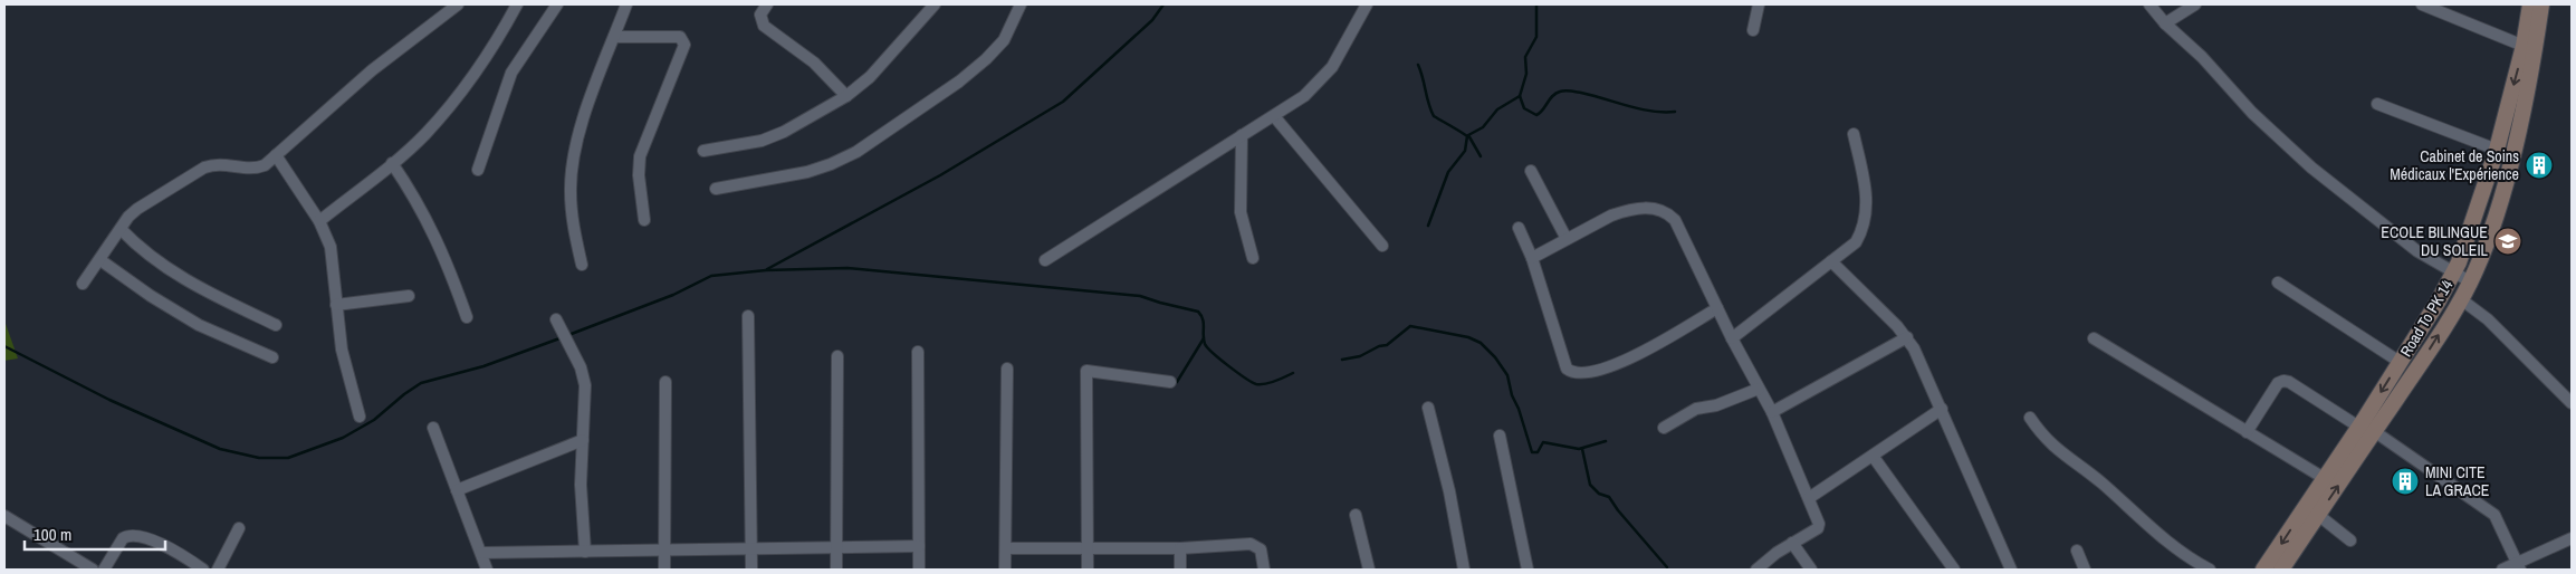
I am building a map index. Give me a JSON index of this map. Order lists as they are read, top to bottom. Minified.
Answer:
{"streets":{"main road":["Road To PK 14"]},"places":{"building":["Cabinet de Soins Médicaux l'Expérience","MINI CITE LA GRACE"],"school or university":["ECOLE BILINGUE DU SOLEIL"]},"scale_bar":"100 m"}
